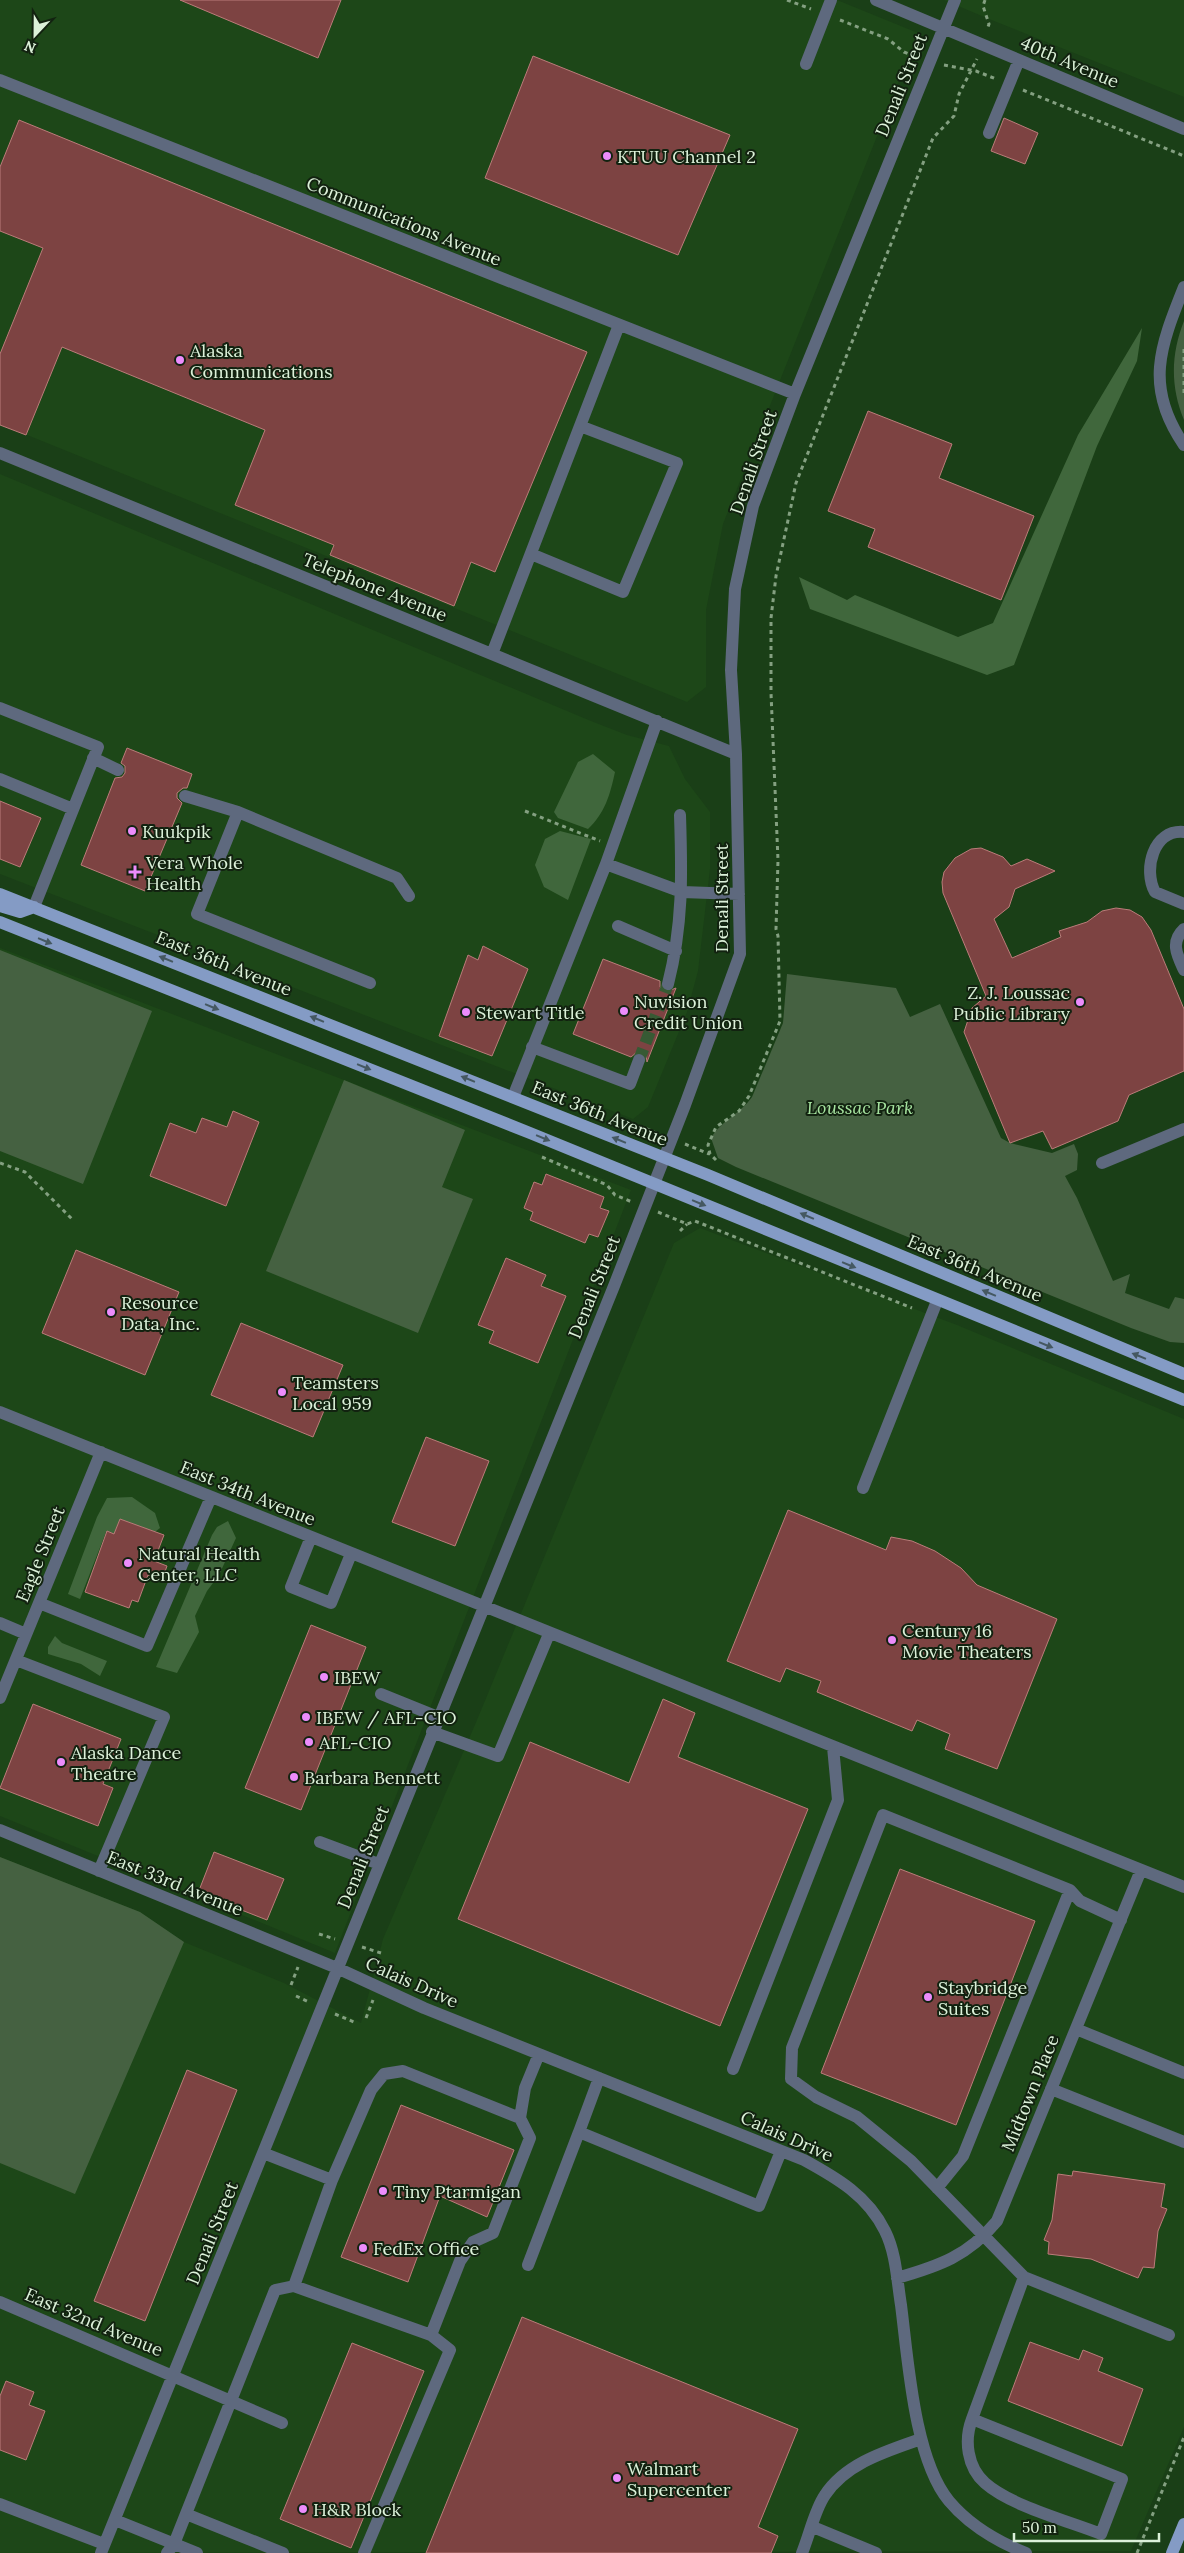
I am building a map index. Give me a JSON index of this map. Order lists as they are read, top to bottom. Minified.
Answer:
{"streets":{"main road":["East 36th Avenue"],"street":["40th Avenue","Denali Street","Communications Avenue","Telephone Avenue","East 34th Avenue","Eagle Street","East 33rd Avenue","Calais Drive","Midtown Place","East 32nd Avenue"]},"crossings":[["40th Avenue","Denali Street"],["Denali Street","Communications Avenue"],["Denali Street","Telephone Avenue"],["Denali Street","East 36th Avenue"],["Denali Street","East 34th Avenue"],["Denali Street","East 33rd Avenue"],["Denali Street","Calais Drive"],["Denali Street","East 32nd Avenue"],["East 34th Avenue","Eagle Street"],["East 34th Avenue","Midtown Place"],["East 33rd Avenue","Calais Drive"],["Calais Drive","Midtown Place"]],"parks":["Loussac Park"],"places":{"other":["KTUU Channel 2","Alaska Communications","Kuukpik","Z. J. Loussac Public Library","Nuvision Credit Union","Stewart Title","Resource Data, Inc.","Teamsters Local 959","Natural Health Center, LLC","Century 16 Movie Theaters","IBEW","IBEW / AFL-CIO","AFL-CIO","Alaska Dance Theatre","Barbara Bennett","Staybridge Suites","Tiny Ptarmigan","FedEx Office","Walmart Supercenter","H&R Block"],"health":["Vera Whole Health"]},"scale_bar":"50 m","north":"bottom"}
